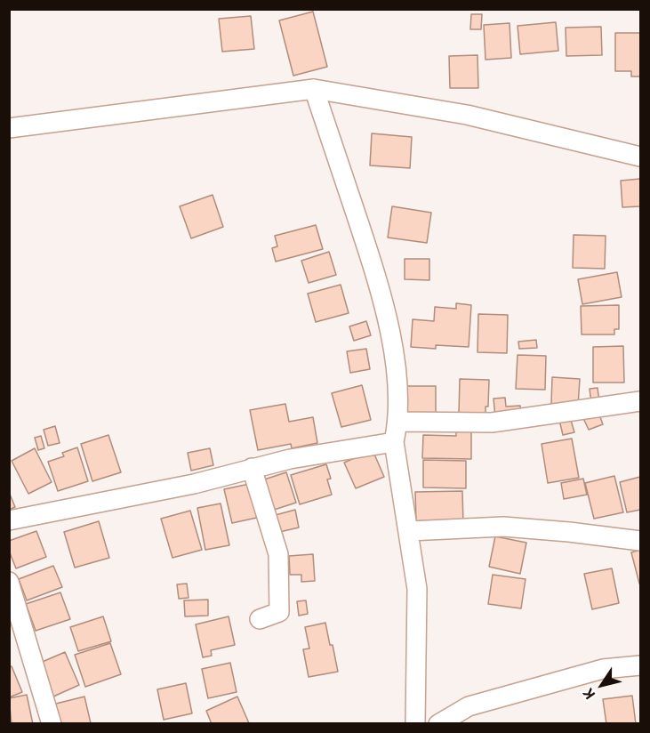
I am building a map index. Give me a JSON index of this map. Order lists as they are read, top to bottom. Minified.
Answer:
{"north":"bottom left"}
